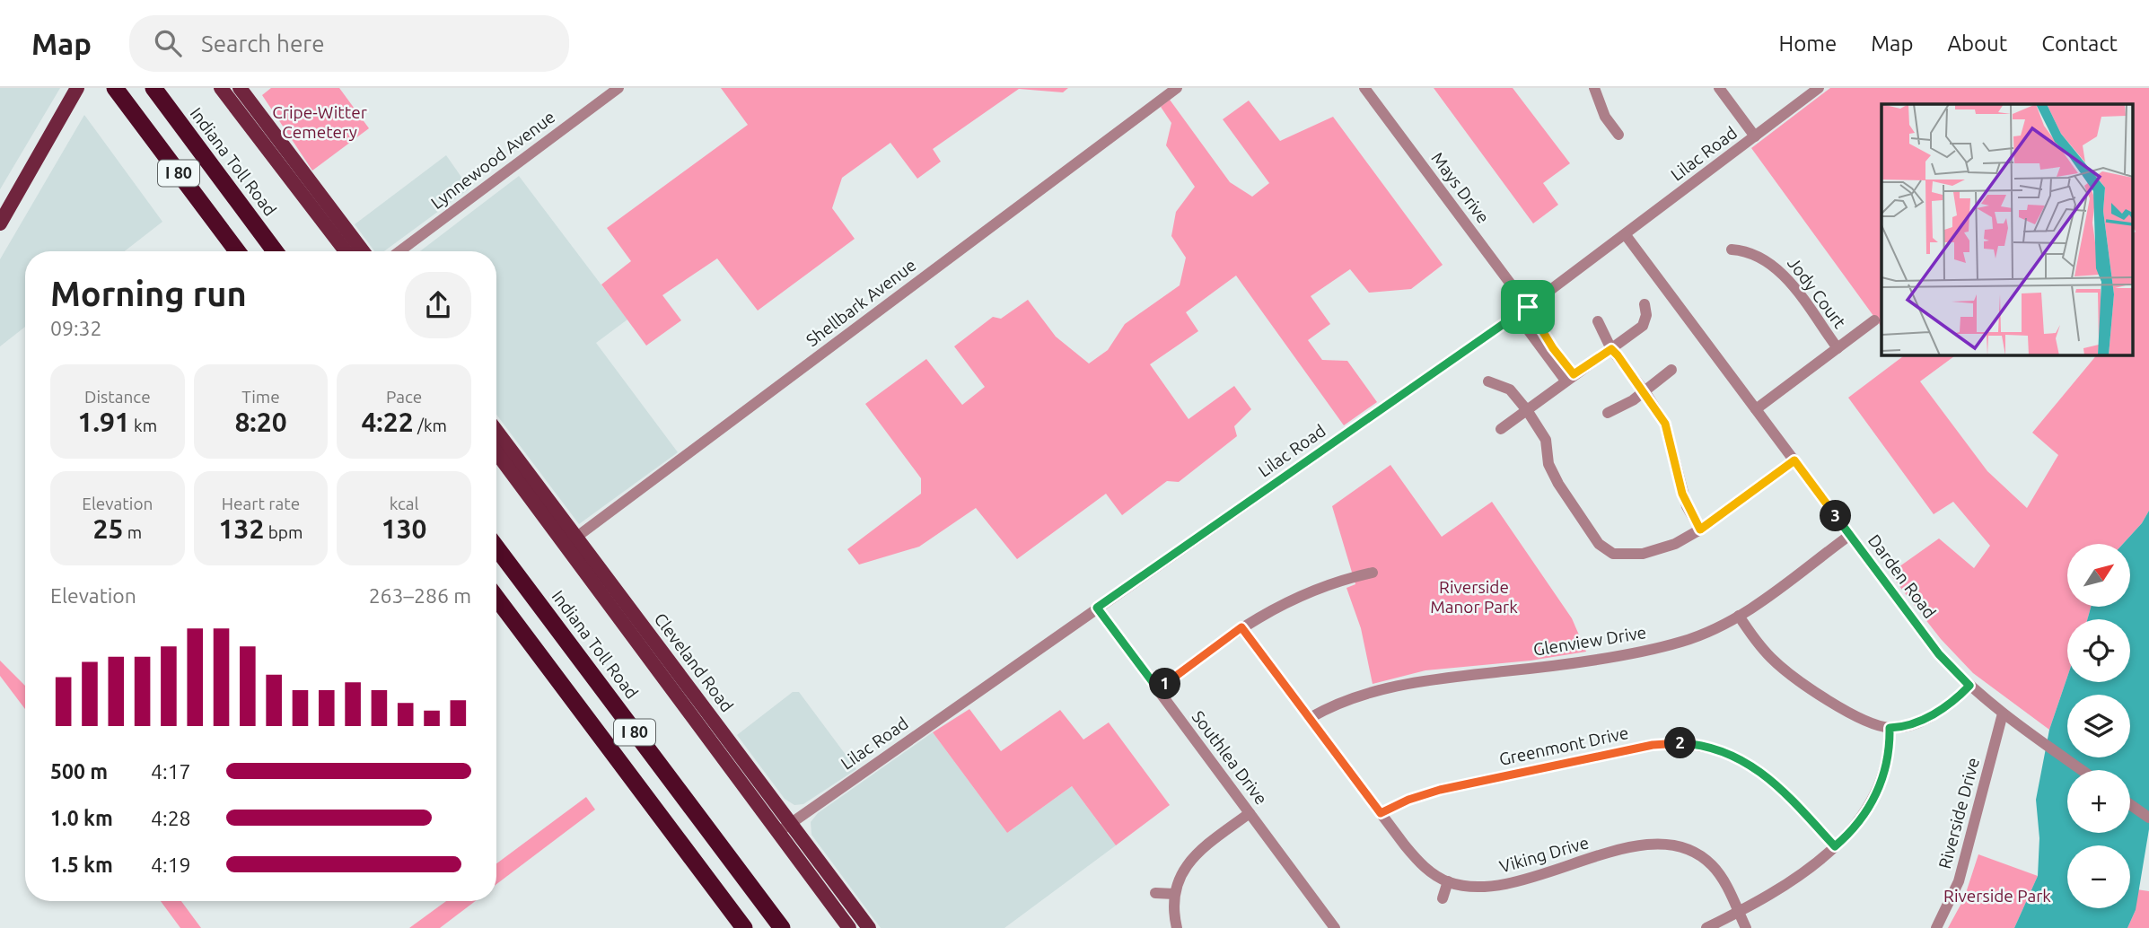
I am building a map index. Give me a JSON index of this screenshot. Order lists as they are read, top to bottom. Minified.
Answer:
{"streets":{"highway":["Indiana Toll Road","I 80"],"main road":["Cleveland Road"],"street":["Lilac Road","Lynnewood Avenue","Mays Drive","Jody Court","Shellbark Avenue","Darden Road","Glenview Drive","Greenmont Drive","Southlea Drive","Riverside Drive","Viking Drive"]},"crossings":[["Lilac Road","Mays Drive"],["Lilac Road","Darden Road"],["Lilac Road","Cleveland Road"],["Lilac Road","Southlea Drive"],["Shellbark Avenue","Cleveland Road"],["Darden Road","Glenview Drive"],["Darden Road","Riverside Drive"],["Glenview Drive","Viking Drive"],["Greenmont Drive","Viking Drive"]],"parks":["Cripe-Witter Cemetery","Riverside Manor Park","Riverside Park"],"north":"top right","page":{"header":"Map","search":"Search here","nav":["Home","Map","About","Contact"],"heading":["Morning run","09:32"],"stats":[["Distance","1.91 km"],["Time","8:20"],["Pace","4:22 /km"],["Elevation","25 m"],["Heart rate","132 bpm"],["kcal","130"]],"pins":["3","1","2"],"map_buttons":["+","−"],"chart":["Elevation","263–286 m"],"list":[{"name":"500 m","note":"4:17"},{"name":"1.0 km","note":"4:28"},{"name":"1.5 km","note":"4:19"}]}}
